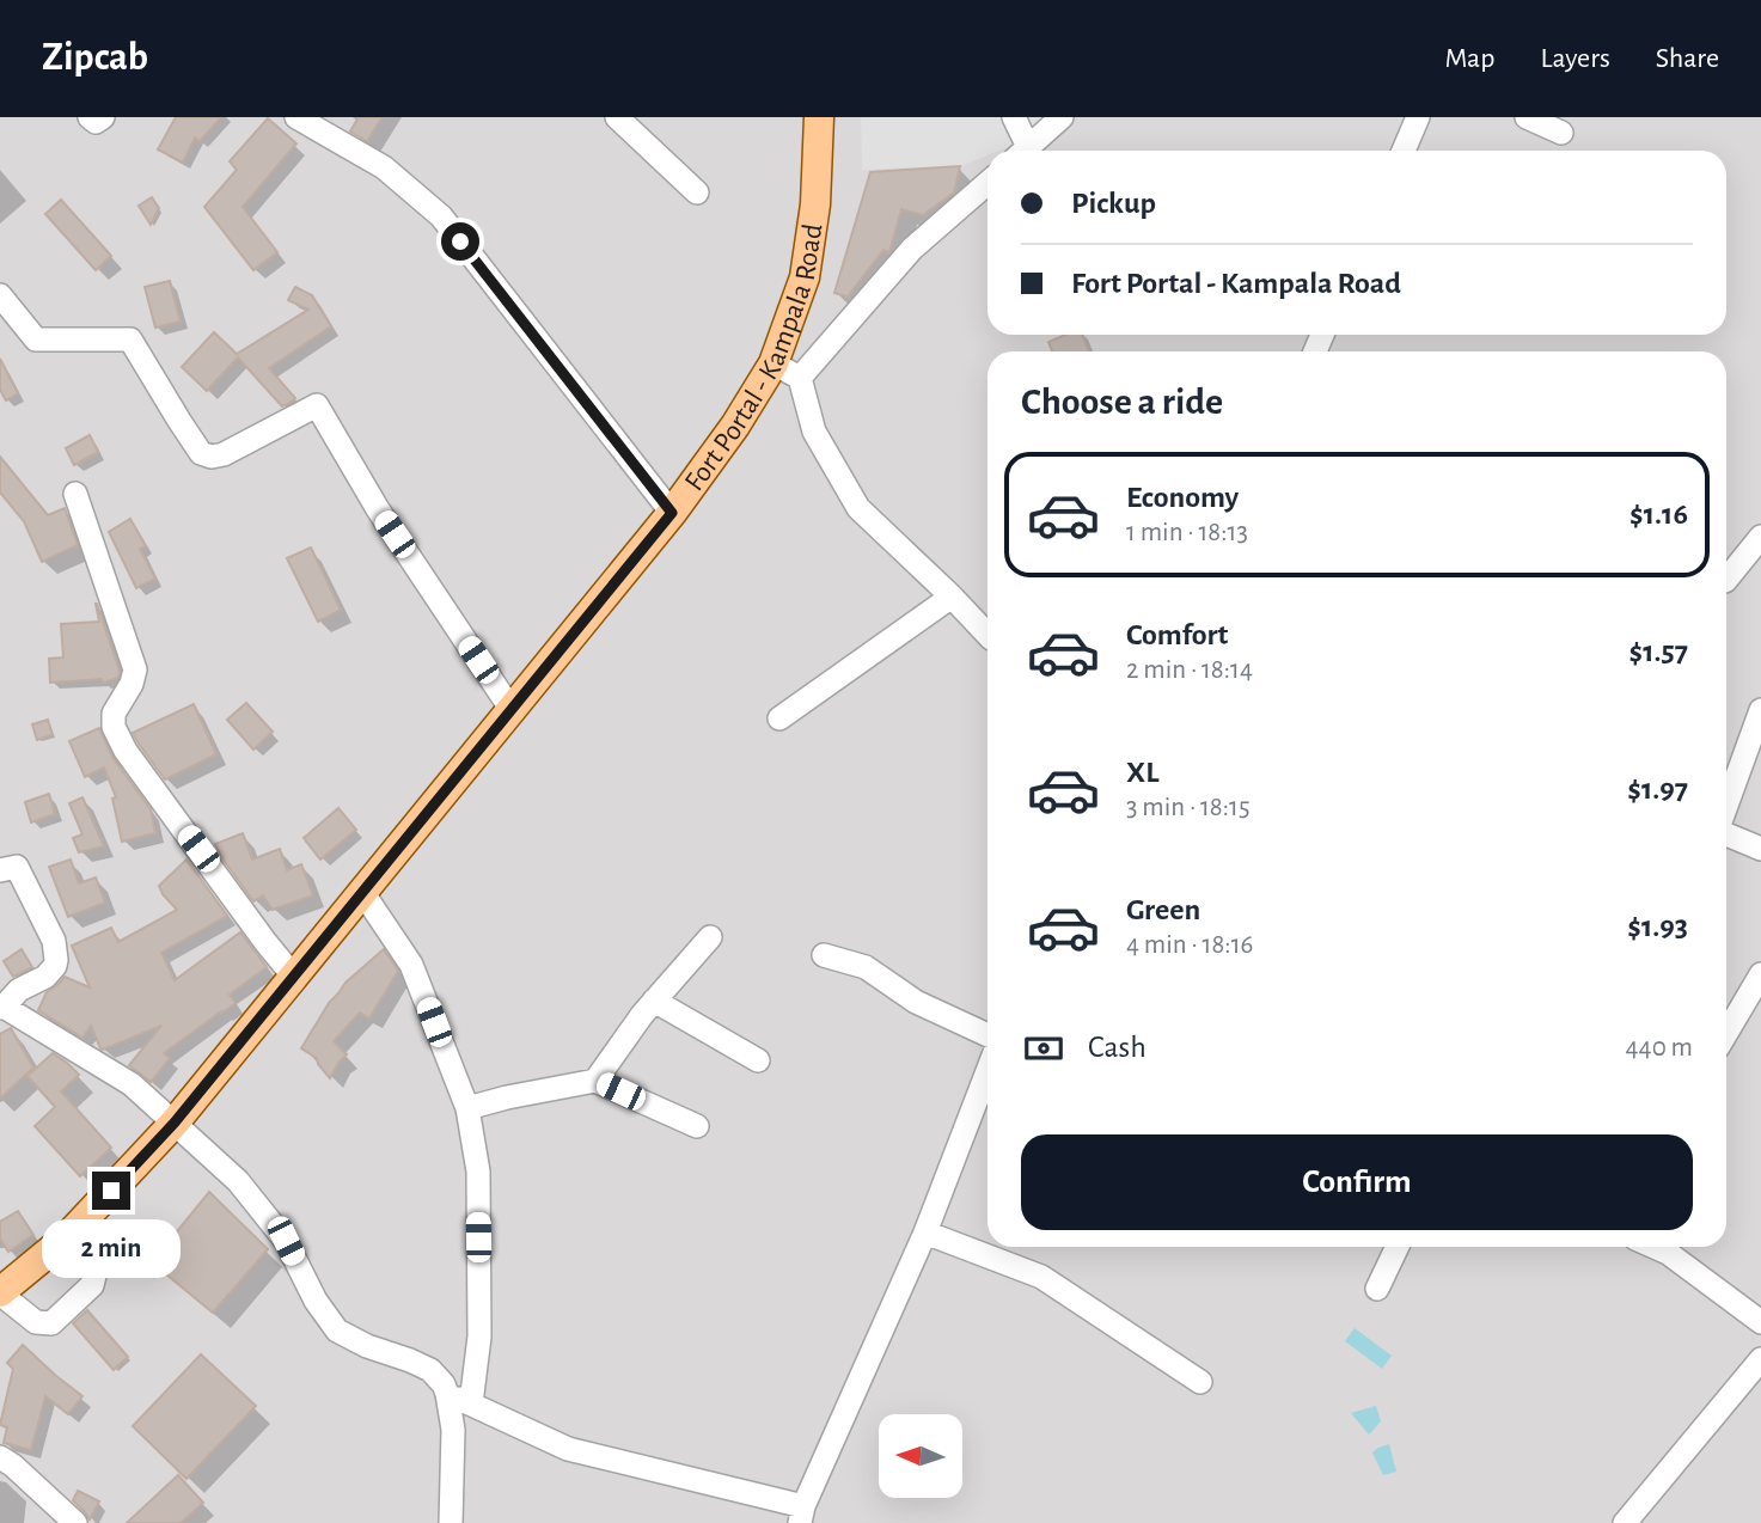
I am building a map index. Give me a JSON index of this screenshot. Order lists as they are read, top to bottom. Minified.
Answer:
{"streets":{"main road":["Fort Portal - Kampala Road"]},"north":"left","page":{"header":"Zipcab","nav":["Map","Layers","Share"],"banner":["Pickup","Fort Portal - Kampala Road"],"heading":"Choose a ride","list":[{"name":"Economy","note":"1 min · 18:13","value":"$1.16"},{"name":"Comfort","note":"2 min · 18:14","value":"$1.57"},{"name":"XL","note":"3 min · 18:15","value":"$1.97"},{"name":"Green","note":"4 min · 18:16","value":"$1.93"}],"pay":["Cash","440 m"],"buttons":"Confirm","bubble":"2 min"}}
